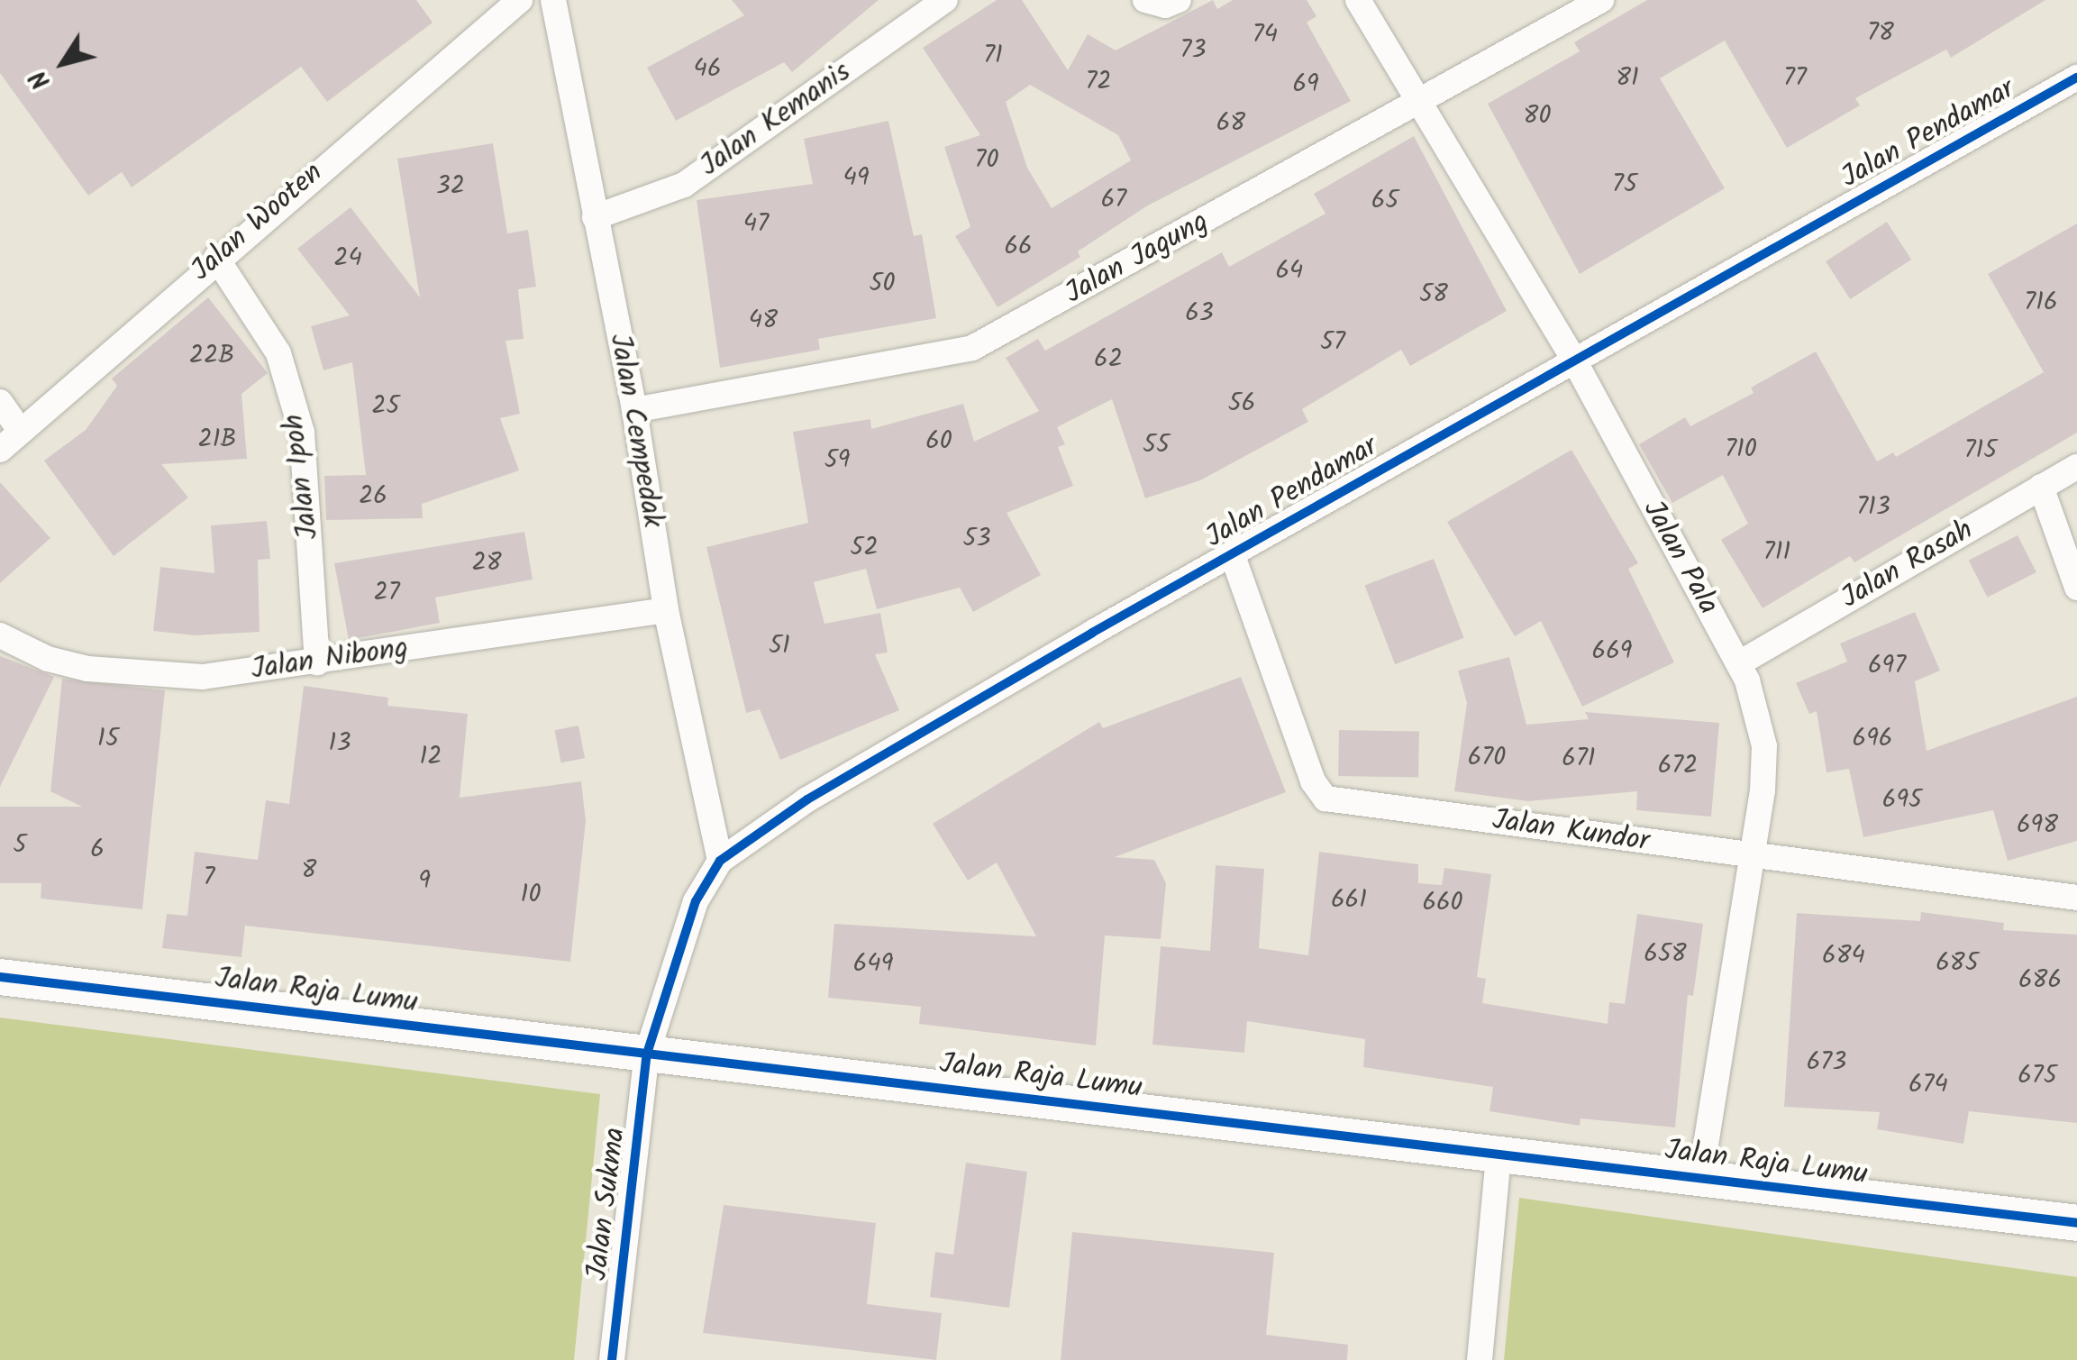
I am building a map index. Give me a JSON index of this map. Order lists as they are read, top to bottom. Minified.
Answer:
{"streets":{"street":["Jalan Kemanis","Jalan Pendamar","Jalan Wooten","Jalan Jagung","Jalan Cempedak","Jalan Ipoh","Jalan Pala","Jalan Rasah","Jalan Nibong","Jalan Kundor","Jalan Raja Lumu","Jalan Sukma"]},"crossings":[["Jalan Kemanis","Jalan Cempedak"],["Jalan Pendamar","Jalan Cempedak"],["Jalan Pendamar","Jalan Pala"],["Jalan Pendamar","Jalan Kundor"],["Jalan Pendamar","Jalan Raja Lumu"],["Jalan Pendamar","Jalan Sukma"],["Jalan Wooten","Jalan Ipoh"],["Jalan Jagung","Jalan Cempedak"],["Jalan Jagung","Jalan Pala"],["Jalan Cempedak","Jalan Nibong"],["Jalan Ipoh","Jalan Nibong"],["Jalan Pala","Jalan Rasah"],["Jalan Pala","Jalan Kundor"],["Jalan Pala","Jalan Raja Lumu"],["Jalan Raja Lumu","Jalan Sukma"]],"house_numbers":["78","74","73","71","46","81","77","72","69","80","68","70","49","75","32","67","65","47","66","24","64","50","58","716","63","48","57","22B","62","56","25","21B","60","55","710","715","59","26","713","53","52","711","28","27","51","669","697","15","696","13","12","670","671","672","695","698","5","6","8","7","9","10","661","660","658","684","685","649","686","673","675","674"],"north":"bottom left"}
